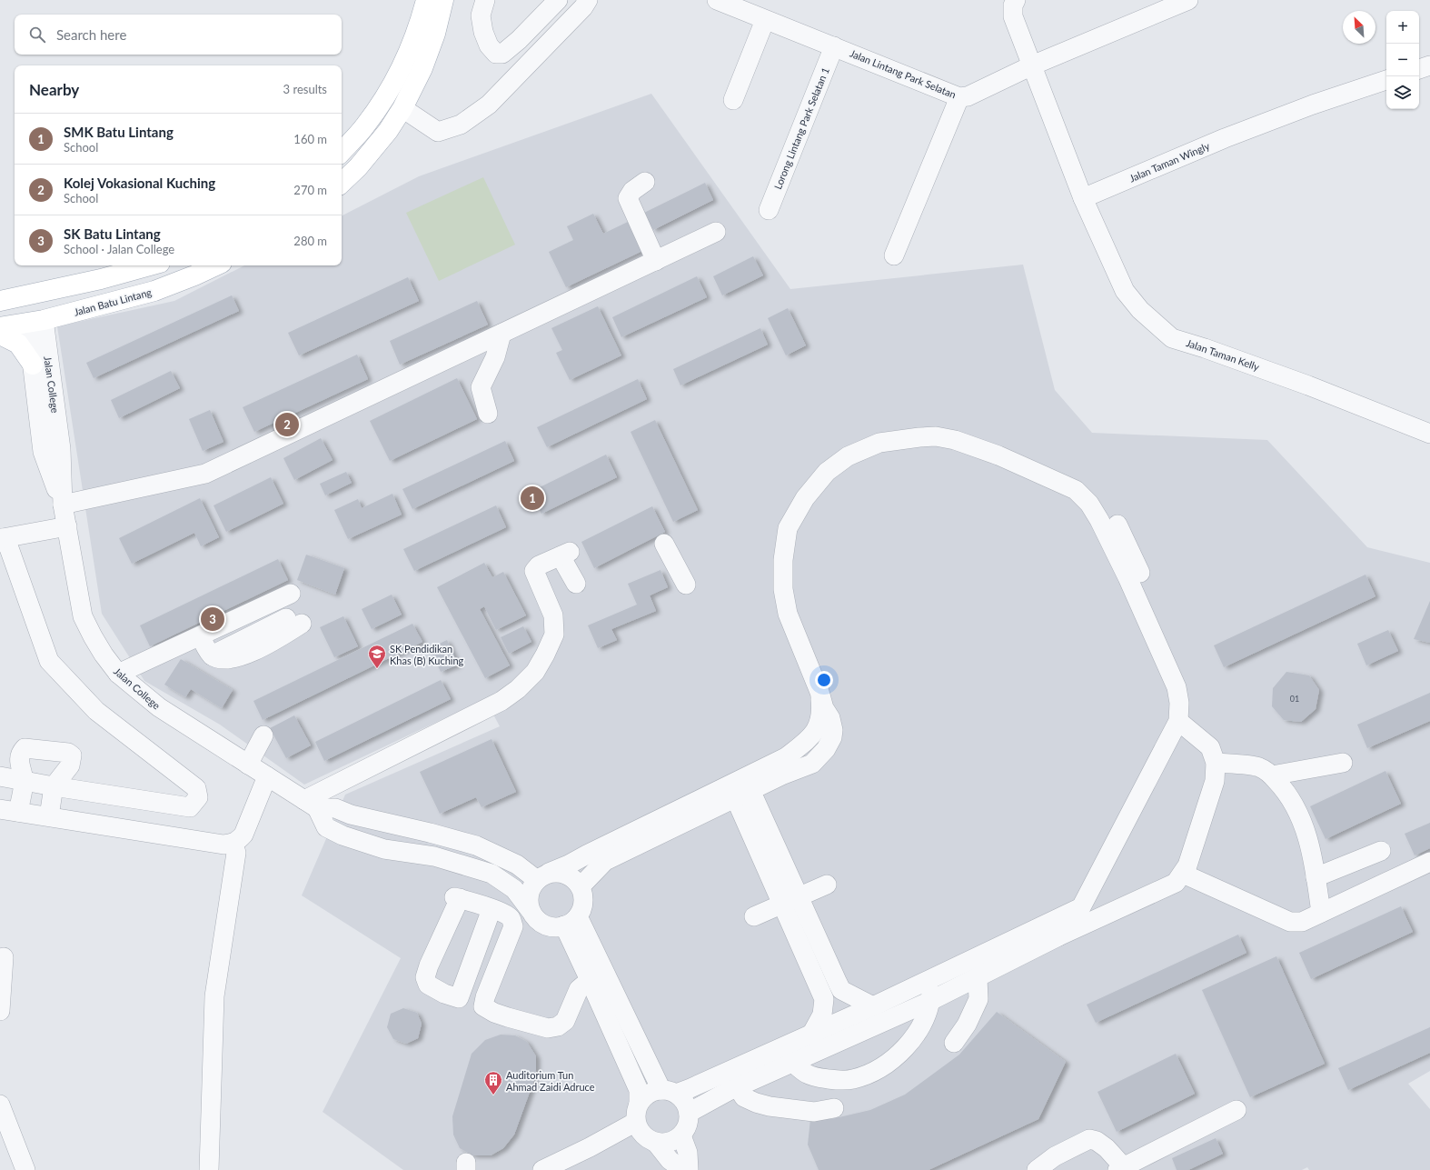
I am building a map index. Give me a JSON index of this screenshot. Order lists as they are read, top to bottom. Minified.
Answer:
{"streets":{"main road":["Jalan Batu Lintang"],"street":["Jalan Lintang Park Selatan","Lorong Lintang Park Selatan 1","Jalan Taman Wingly","Jalan Taman Kelly","Jalan College"]},"crossings":[["Jalan Lintang Park Selatan","Lorong Lintang Park Selatan 1"],["Jalan Taman Wingly","Jalan Taman Kelly"],["Jalan Batu Lintang","Jalan College"]],"places":{"school or university":["SK Pendidikan Khas (B) Kuching"],"building":["Auditorium Tun Ahmad Zaidi Adruce"]},"house_numbers":["01"],"north":"top left","page":{"map_buttons":["+","−"],"search":"Search here","heading":["Nearby","3 results"],"list":[{"mark":"1","name":"SMK Batu Lintang","note":"School","value":"160 m"},{"mark":"2","name":"Kolej Vokasional Kuching","note":"School","value":"270 m"},{"mark":"3","name":"SK Batu Lintang","note":"School · Jalan College","value":"280 m"}],"pins":["2","1","3"]}}
